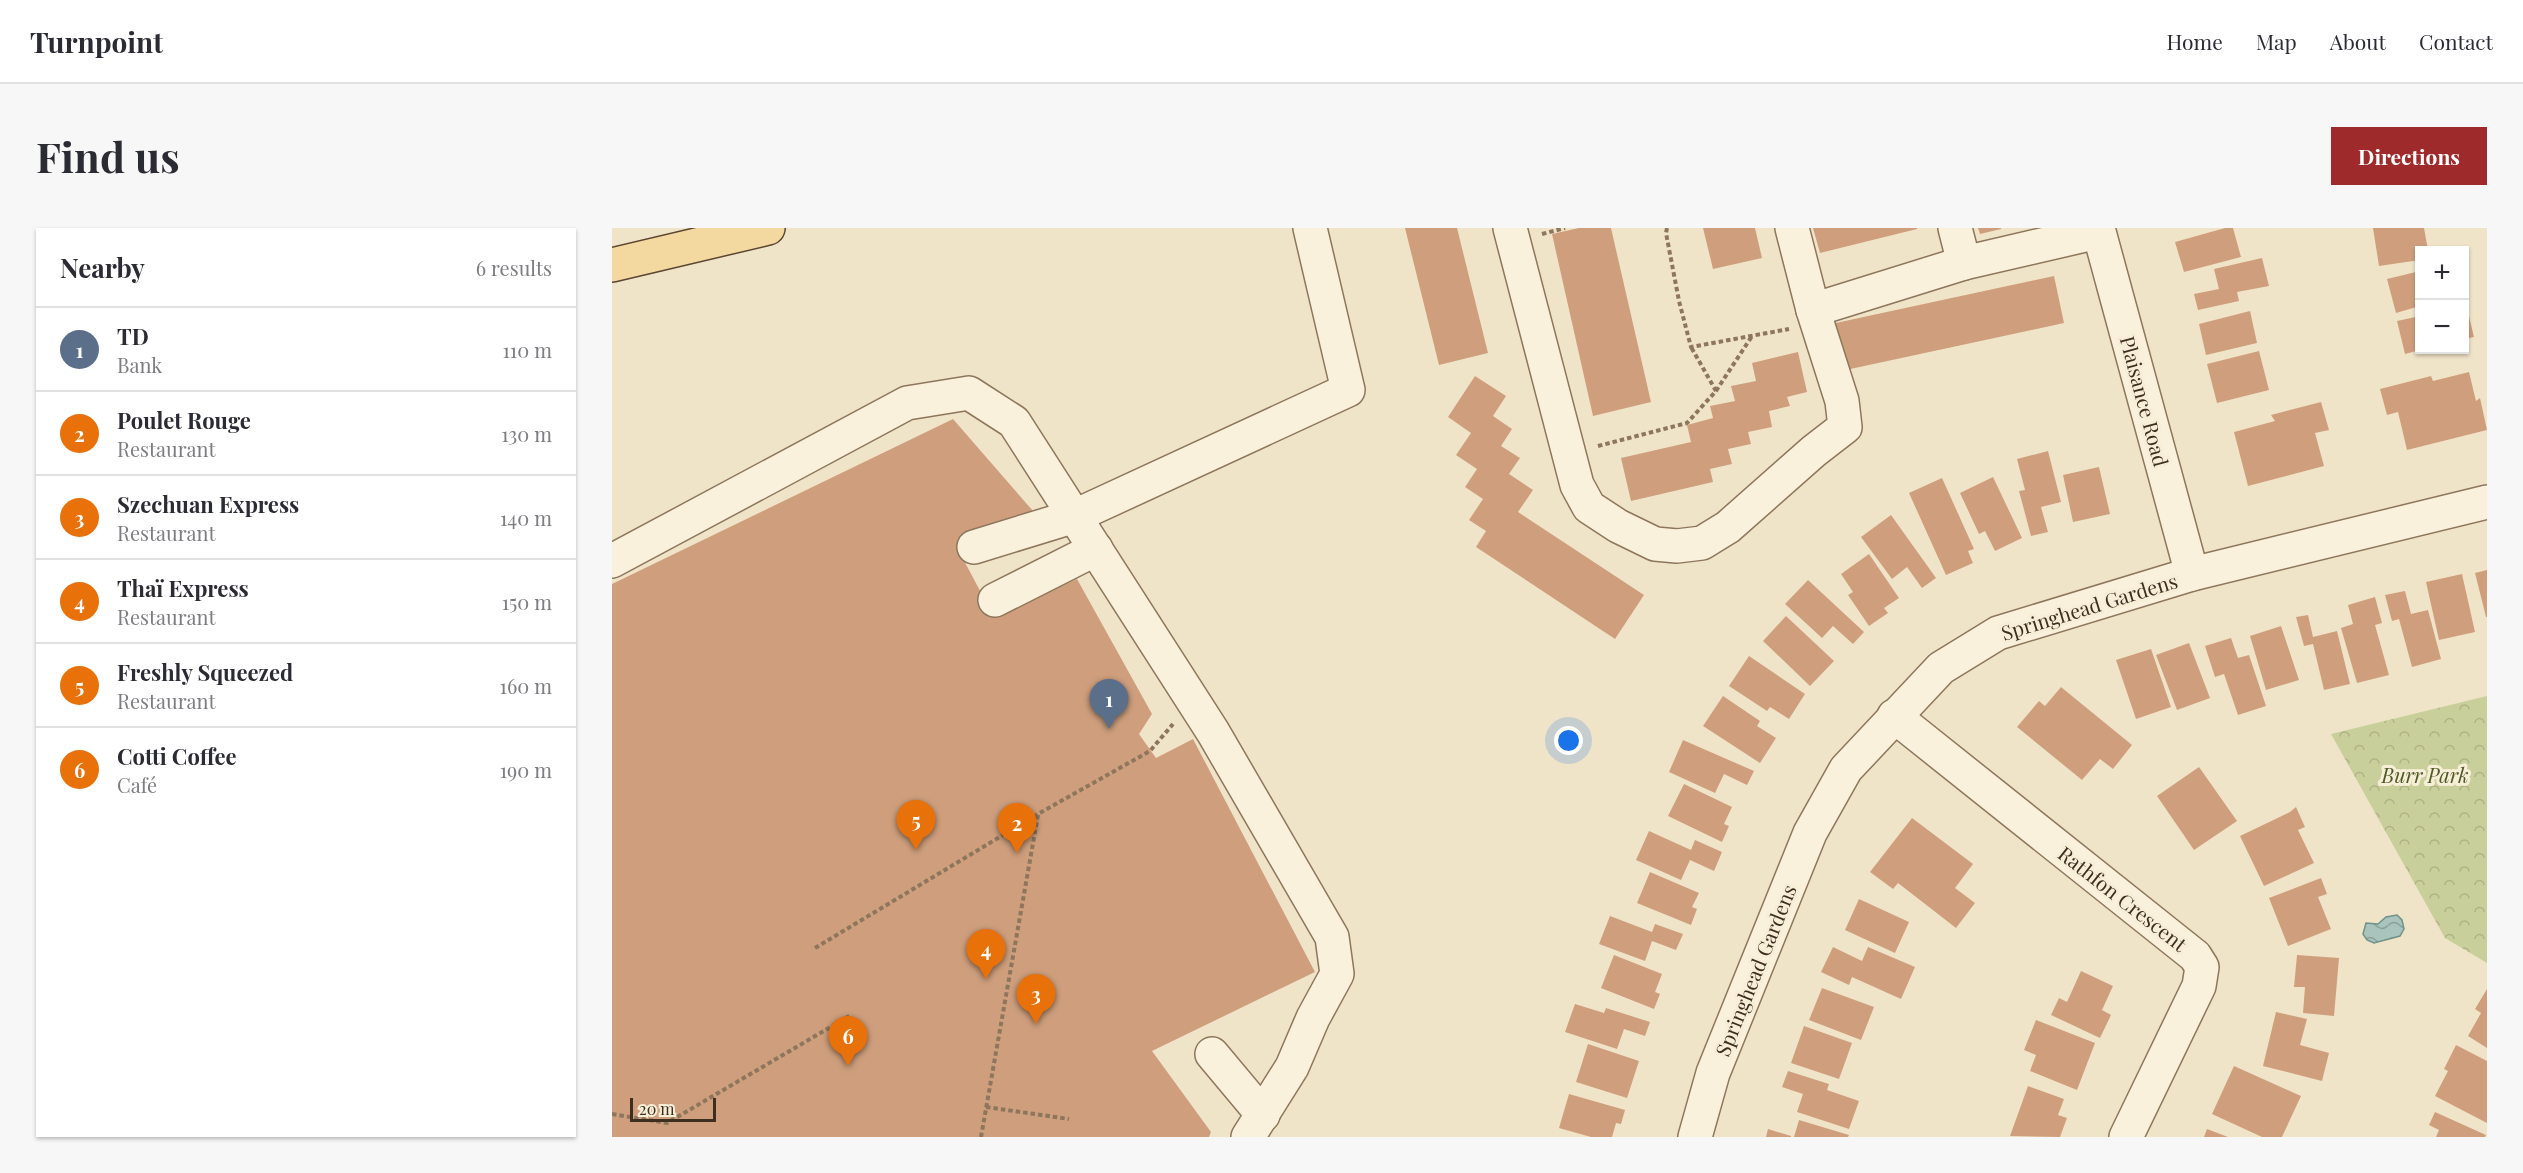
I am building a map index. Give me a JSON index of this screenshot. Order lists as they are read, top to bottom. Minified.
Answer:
{"streets":{"street":["Plaisance Road","Springhead Gardens","Rathfon Crescent"]},"crossings":[["Plaisance Road","Springhead Gardens"],["Springhead Gardens","Rathfon Crescent"]],"parks":["Burr Park"],"scale_bar":"20 m","page":{"header":"Turnpoint","nav":["Home","Map","About","Contact"],"buttons":"Directions","title":"Find us","heading":["Nearby","6 results"],"map_buttons":["+","−"],"list":[{"mark":"1","name":"TD","note":"Bank","value":"110 m"},{"mark":"2","name":"Poulet Rouge","note":"Restaurant","value":"130 m"},{"mark":"3","name":"Szechuan Express","note":"Restaurant","value":"140 m"},{"mark":"4","name":"Thaï Express","note":"Restaurant","value":"150 m"},{"mark":"5","name":"Freshly Squeezed","note":"Restaurant","value":"160 m"},{"mark":"6","name":"Cotti Coffee","note":"Café","value":"190 m"}],"pins":["1","5","2","4","3","6"],"scale":"20 m"}}
